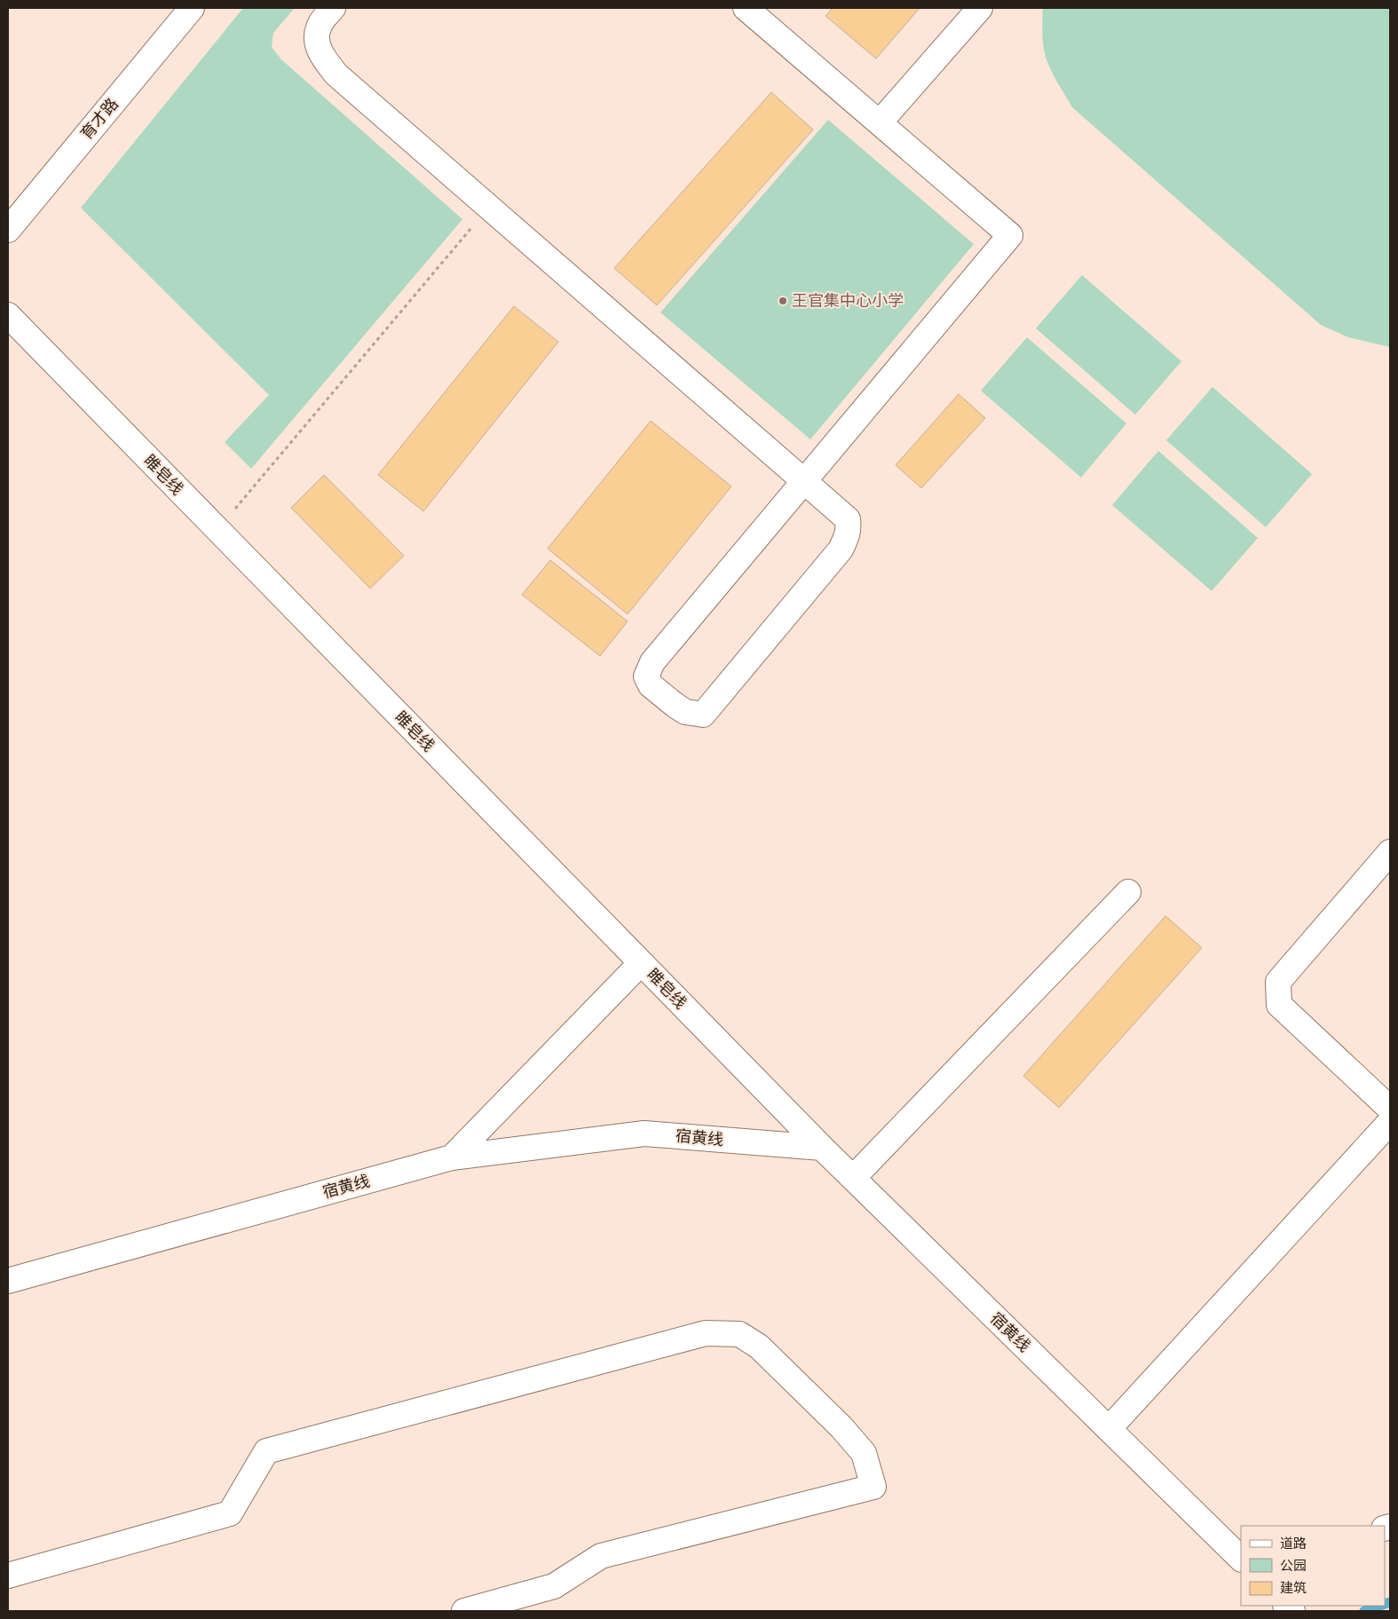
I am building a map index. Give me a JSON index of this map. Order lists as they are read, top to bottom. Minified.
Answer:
{"streets":{"main road":["育才路","睢皂线","宿黄线"]},"crossings":[["睢皂线","宿黄线"]],"places":["王官集中心小学"],"legend":["道路","公园","建筑"]}
